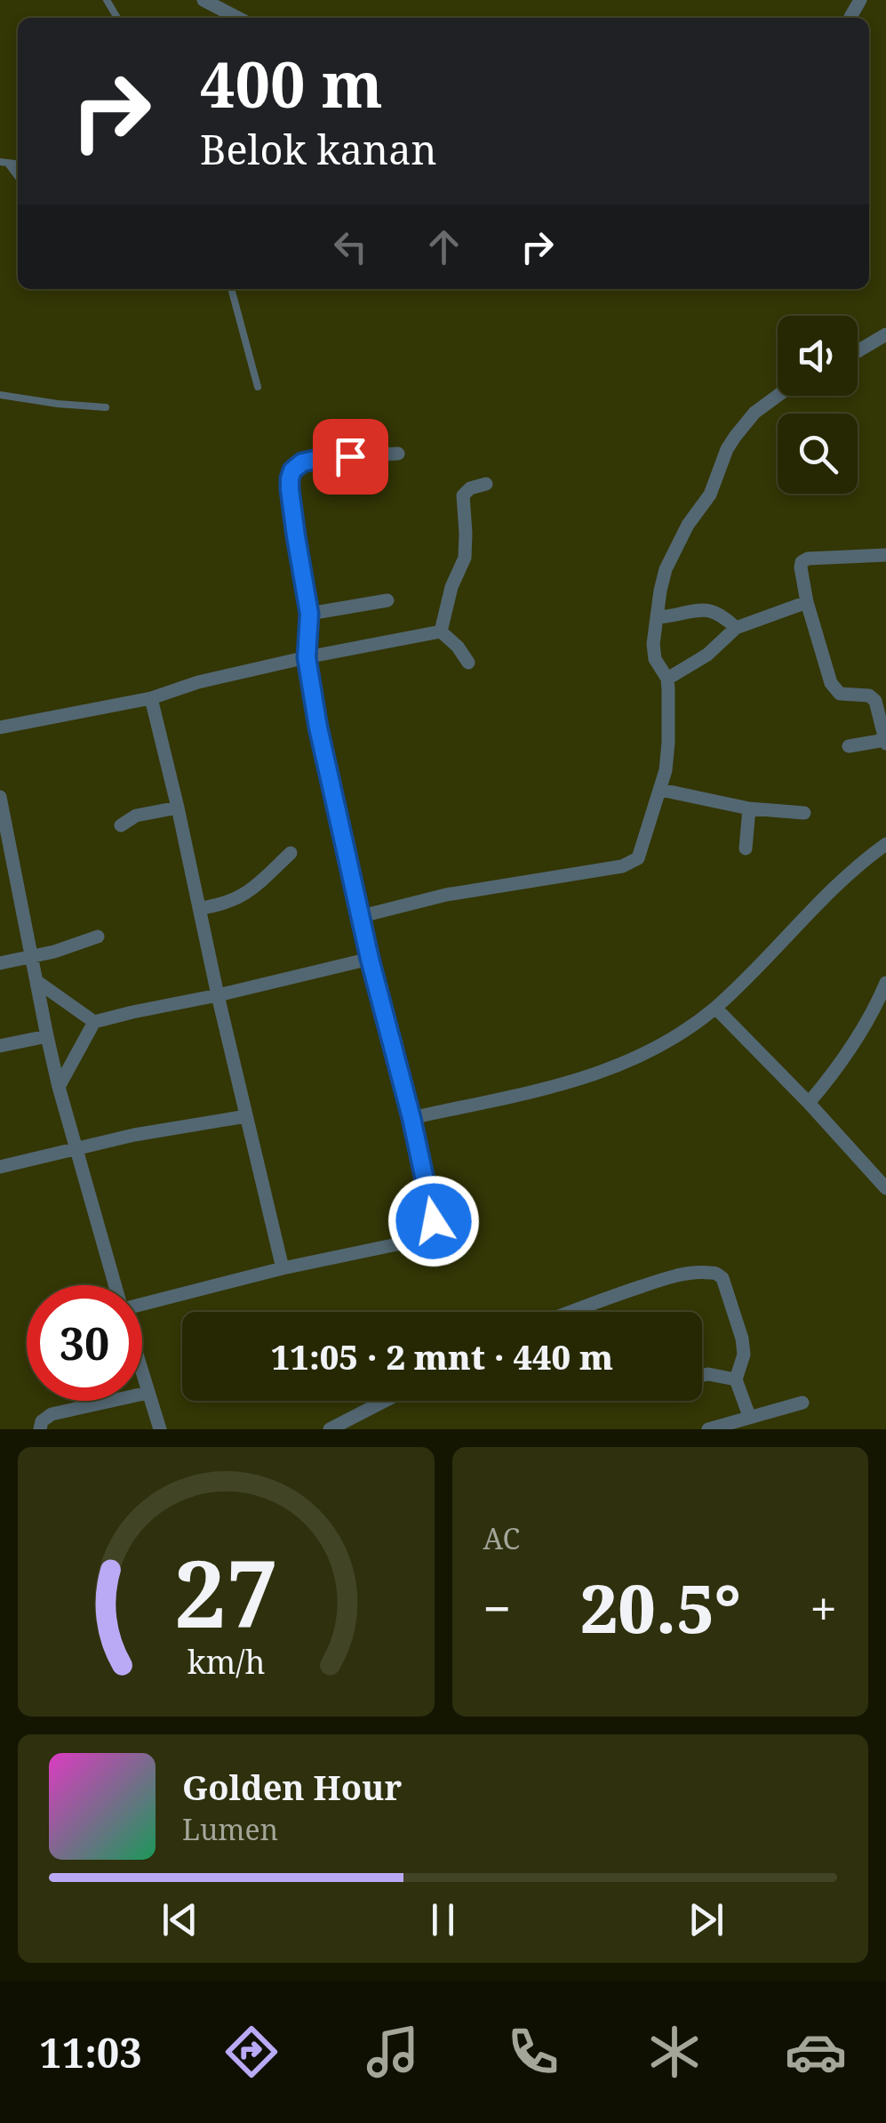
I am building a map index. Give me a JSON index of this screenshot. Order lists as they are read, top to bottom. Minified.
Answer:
{"page":{"turn":["400 m","Belok kanan"],"limit":"30","trip":"11:05 · 2 mnt · 440 m","tile":"AC","heat":["−","20.5°","+"],"song":["Golden Hour","Lumen"],"tabs":"11:03","gauge":["27","km/h"]}}
